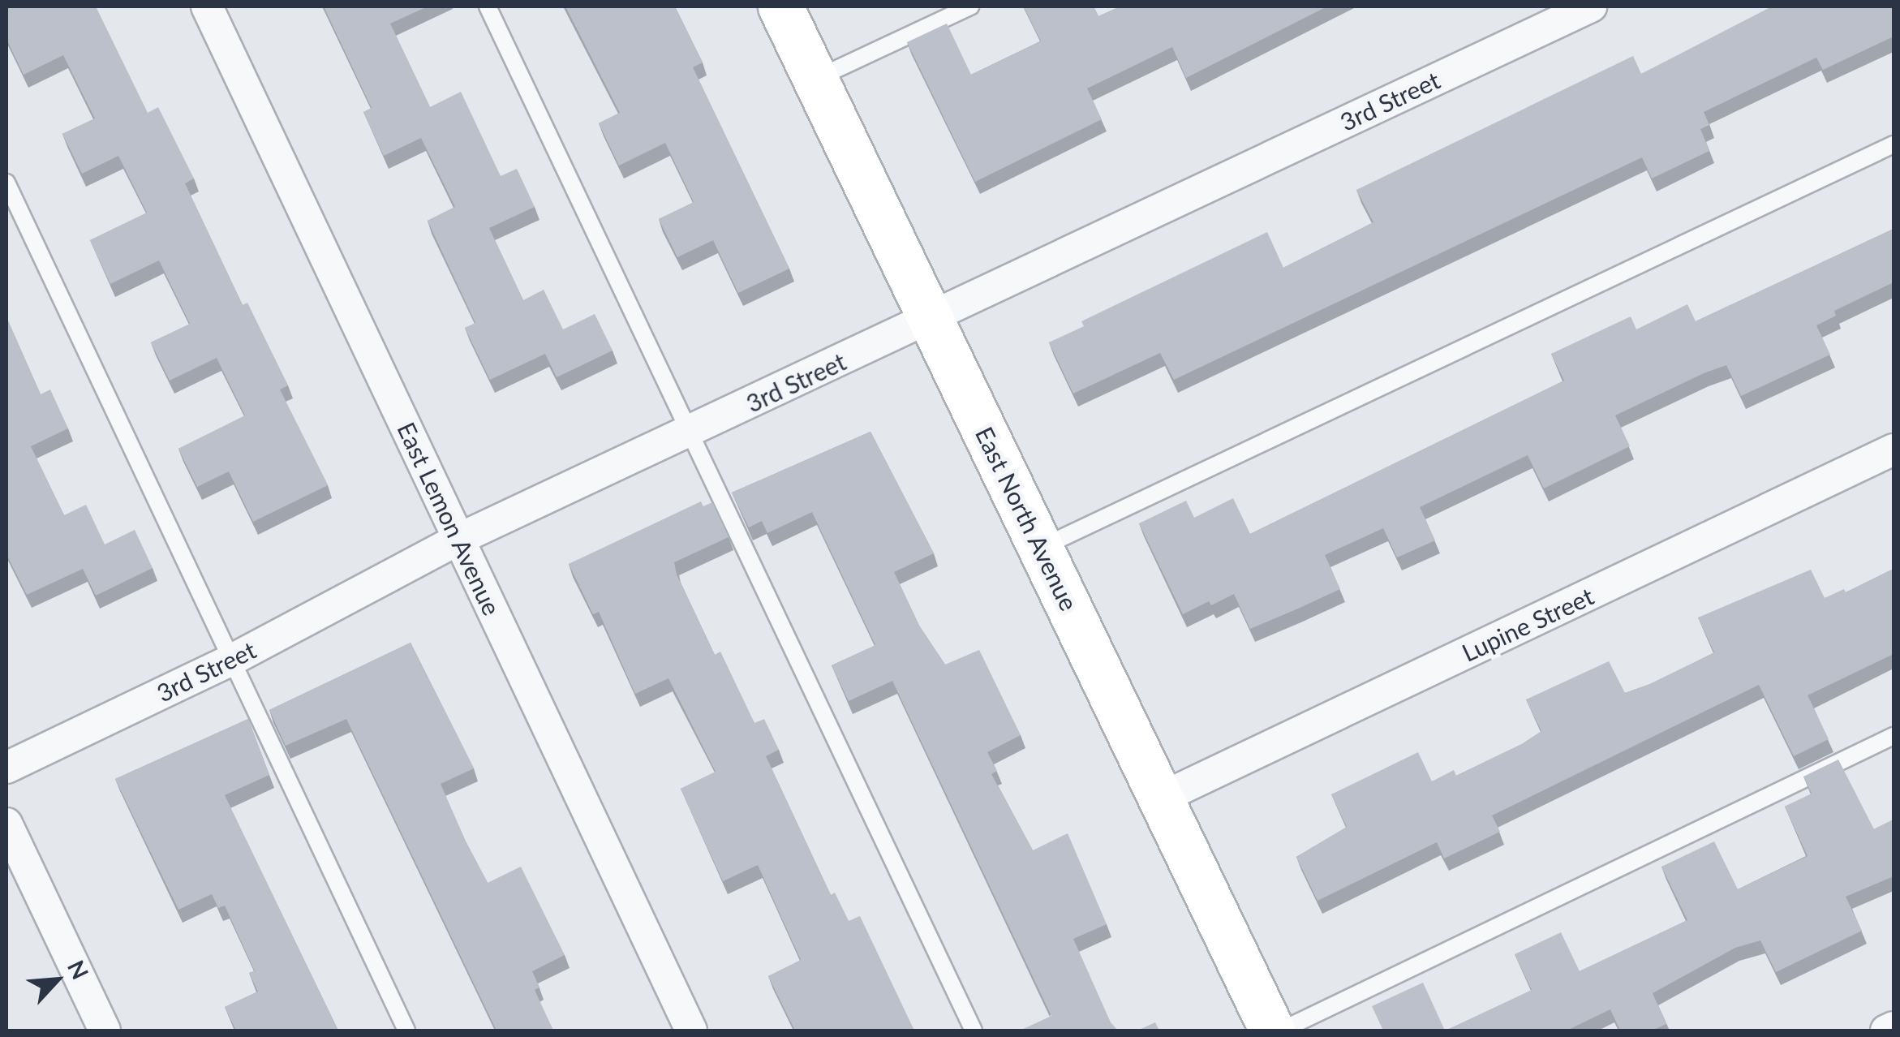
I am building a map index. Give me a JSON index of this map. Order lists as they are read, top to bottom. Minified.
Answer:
{"streets":{"street":["3rd Street","East Lemon Avenue","East North Avenue","Lupine Street"]},"crossings":[["3rd Street","East Lemon Avenue"],["3rd Street","East North Avenue"],["East North Avenue","Lupine Street"]],"north":"top right"}
